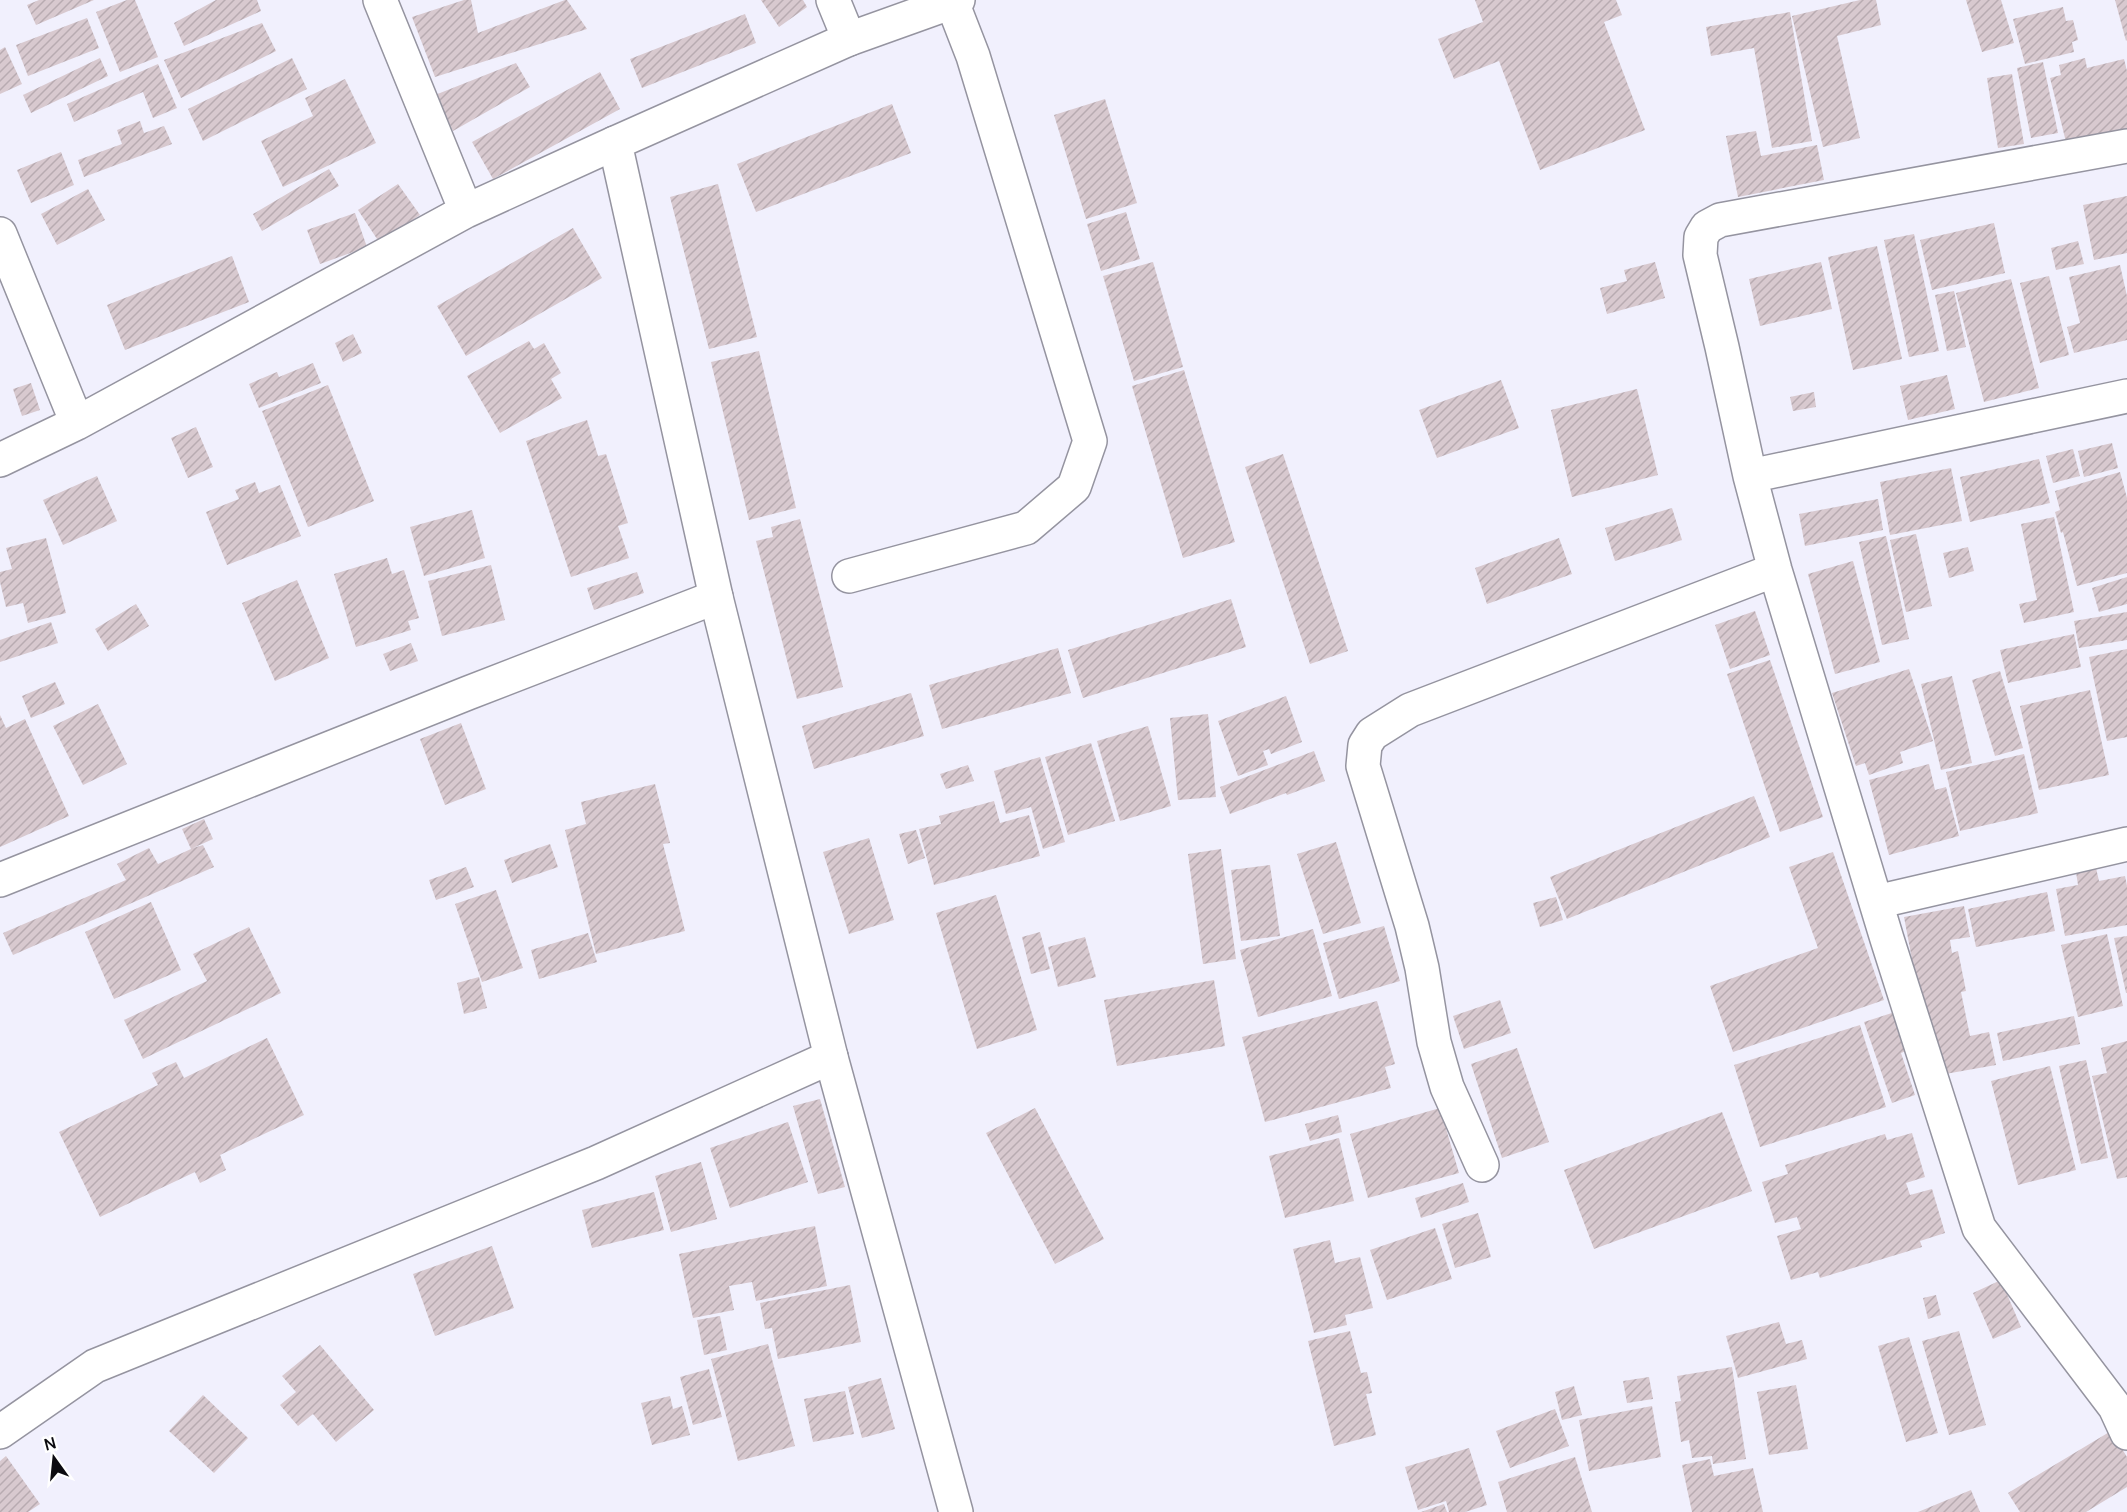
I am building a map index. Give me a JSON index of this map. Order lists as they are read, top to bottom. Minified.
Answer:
{"north":"top"}
